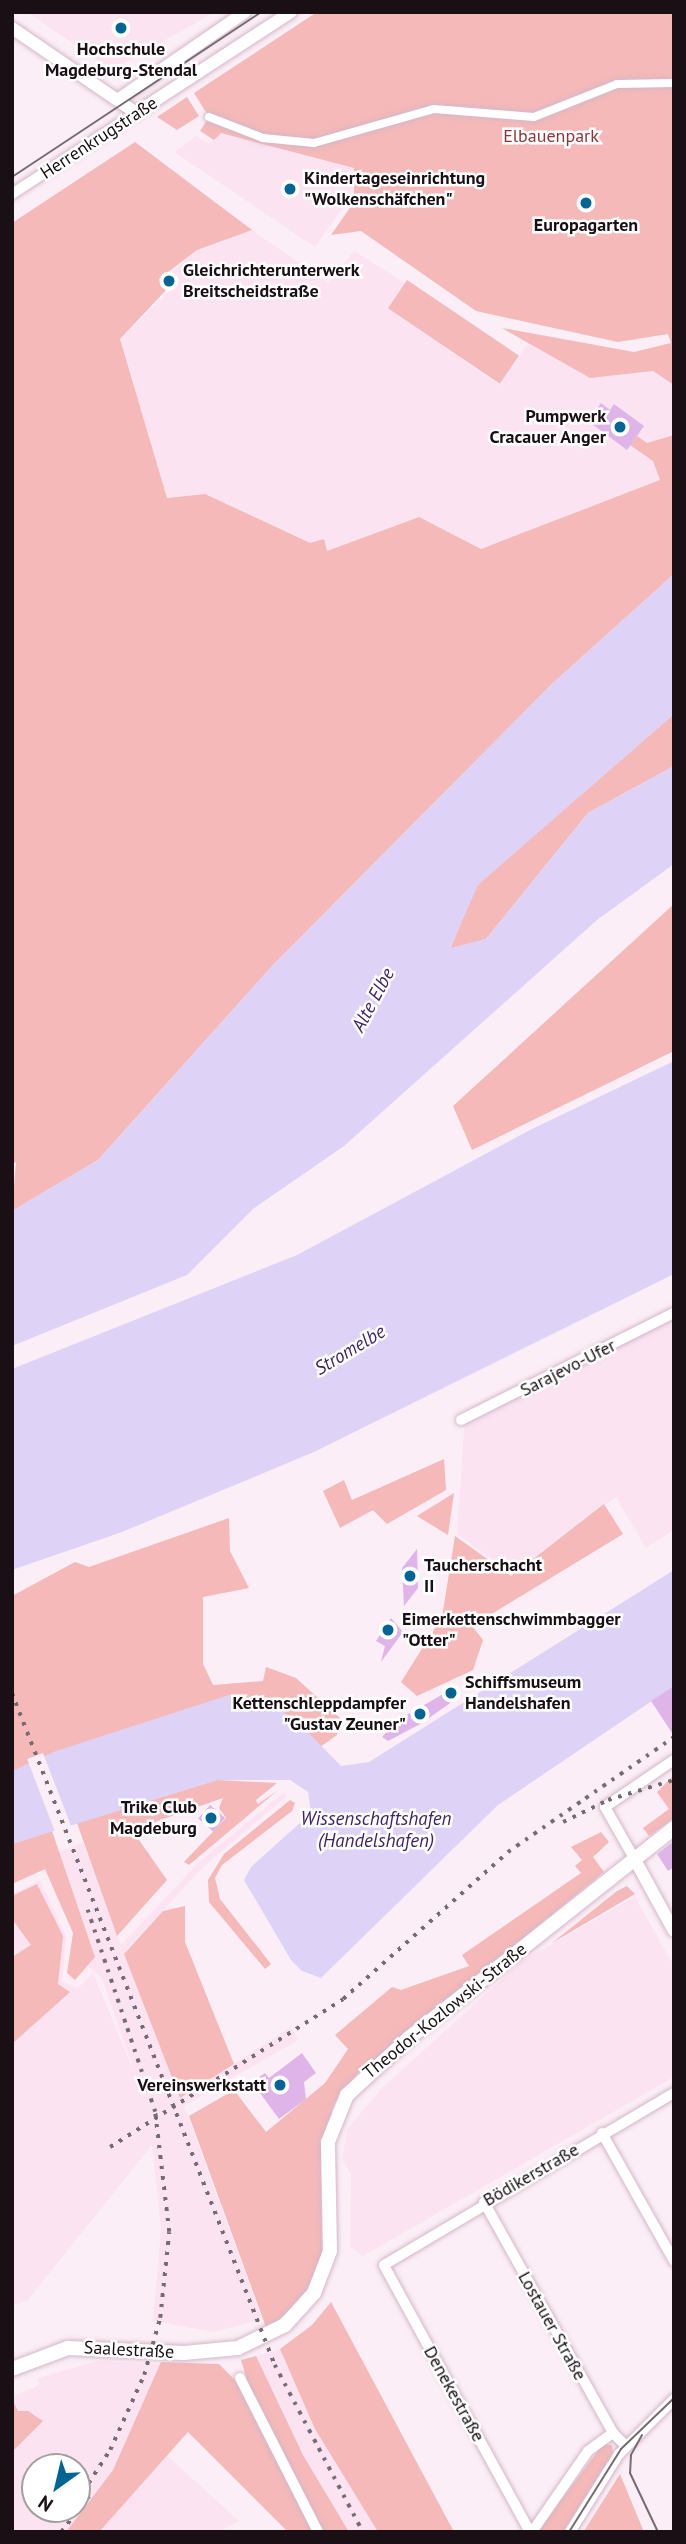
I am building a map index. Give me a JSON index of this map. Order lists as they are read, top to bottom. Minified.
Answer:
{"streets":{"main road":["Theodor-Kozlowski-Straße","Saalestraße"],"street":["Herrenkrugstraße","Sarajevo-Ufer","Bödikerstraße","Lostauer Straße","Denekestraße"]},"crossings":[["Theodor-Kozlowski-Straße","Saalestraße"],["Bödikerstraße","Lostauer Straße"],["Bödikerstraße","Denekestraße"]],"water":["Alte Elbe","Stromelbe","Wissenschaftshafen (Handelshafen)"],"parks":["Elbauenpark"],"places":["Hochschule Magdeburg-Stendal","Kindertageseinrichtung \"Wolkenschäfchen\"","Europagarten","Gleichrichterunterwerk Breitscheidstraße","Pumpwerk Cracauer Anger","Taucherschacht II","Eimerkettenschwimmbagger \"Otter\"","Schiffsmuseum Handelshafen","Kettenschleppdampfer \"Gustav Zeuner\"","Trike Club Magdeburg","Vereinswerkstatt"],"north":"bottom left"}
